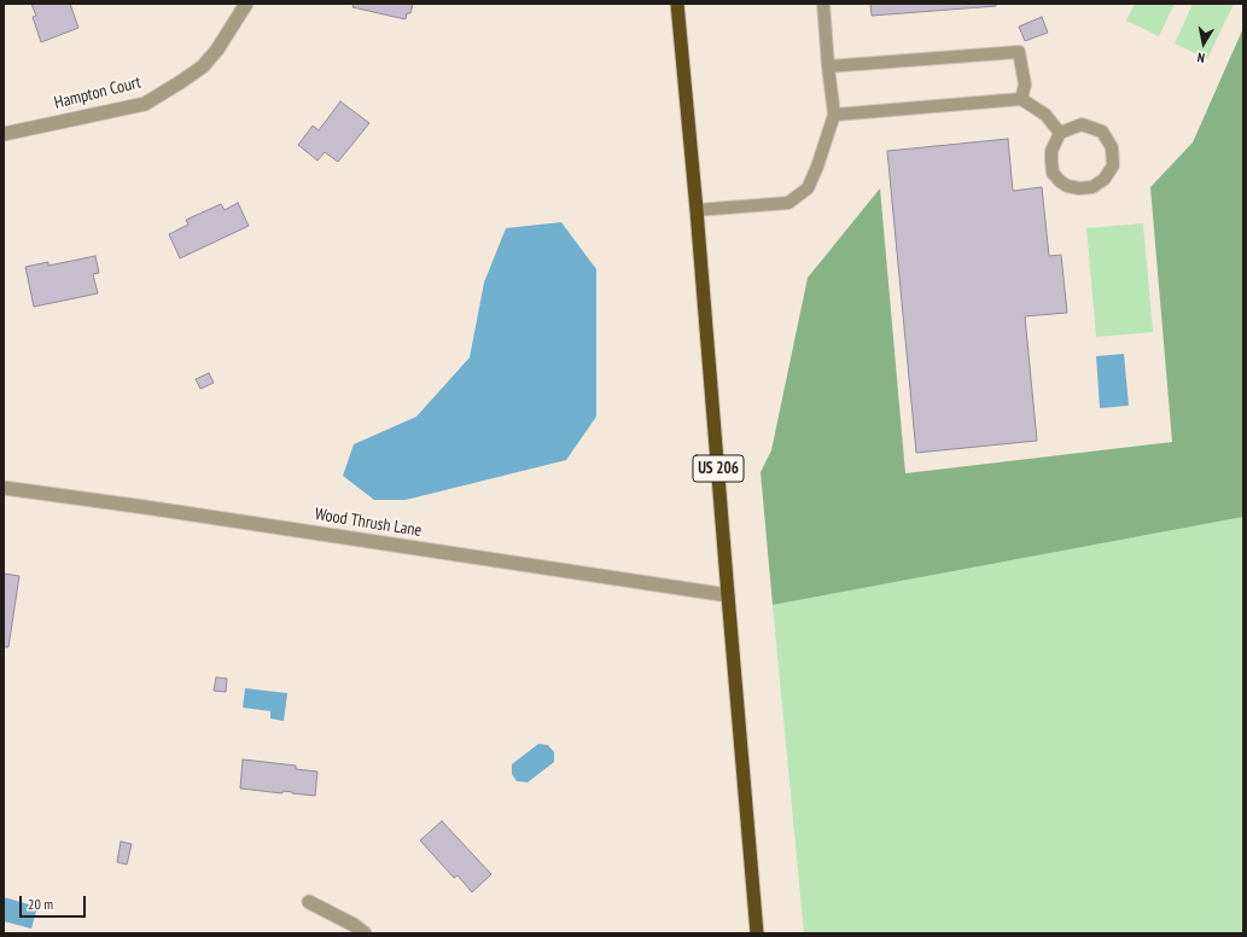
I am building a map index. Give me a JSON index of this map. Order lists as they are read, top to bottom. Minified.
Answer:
{"streets":{"highway":["US 206"],"street":["Hampton Court","Wood Thrush Lane"]},"crossings":[["US 206","Wood Thrush Lane"]],"scale_bar":"20 m","north":"bottom"}
